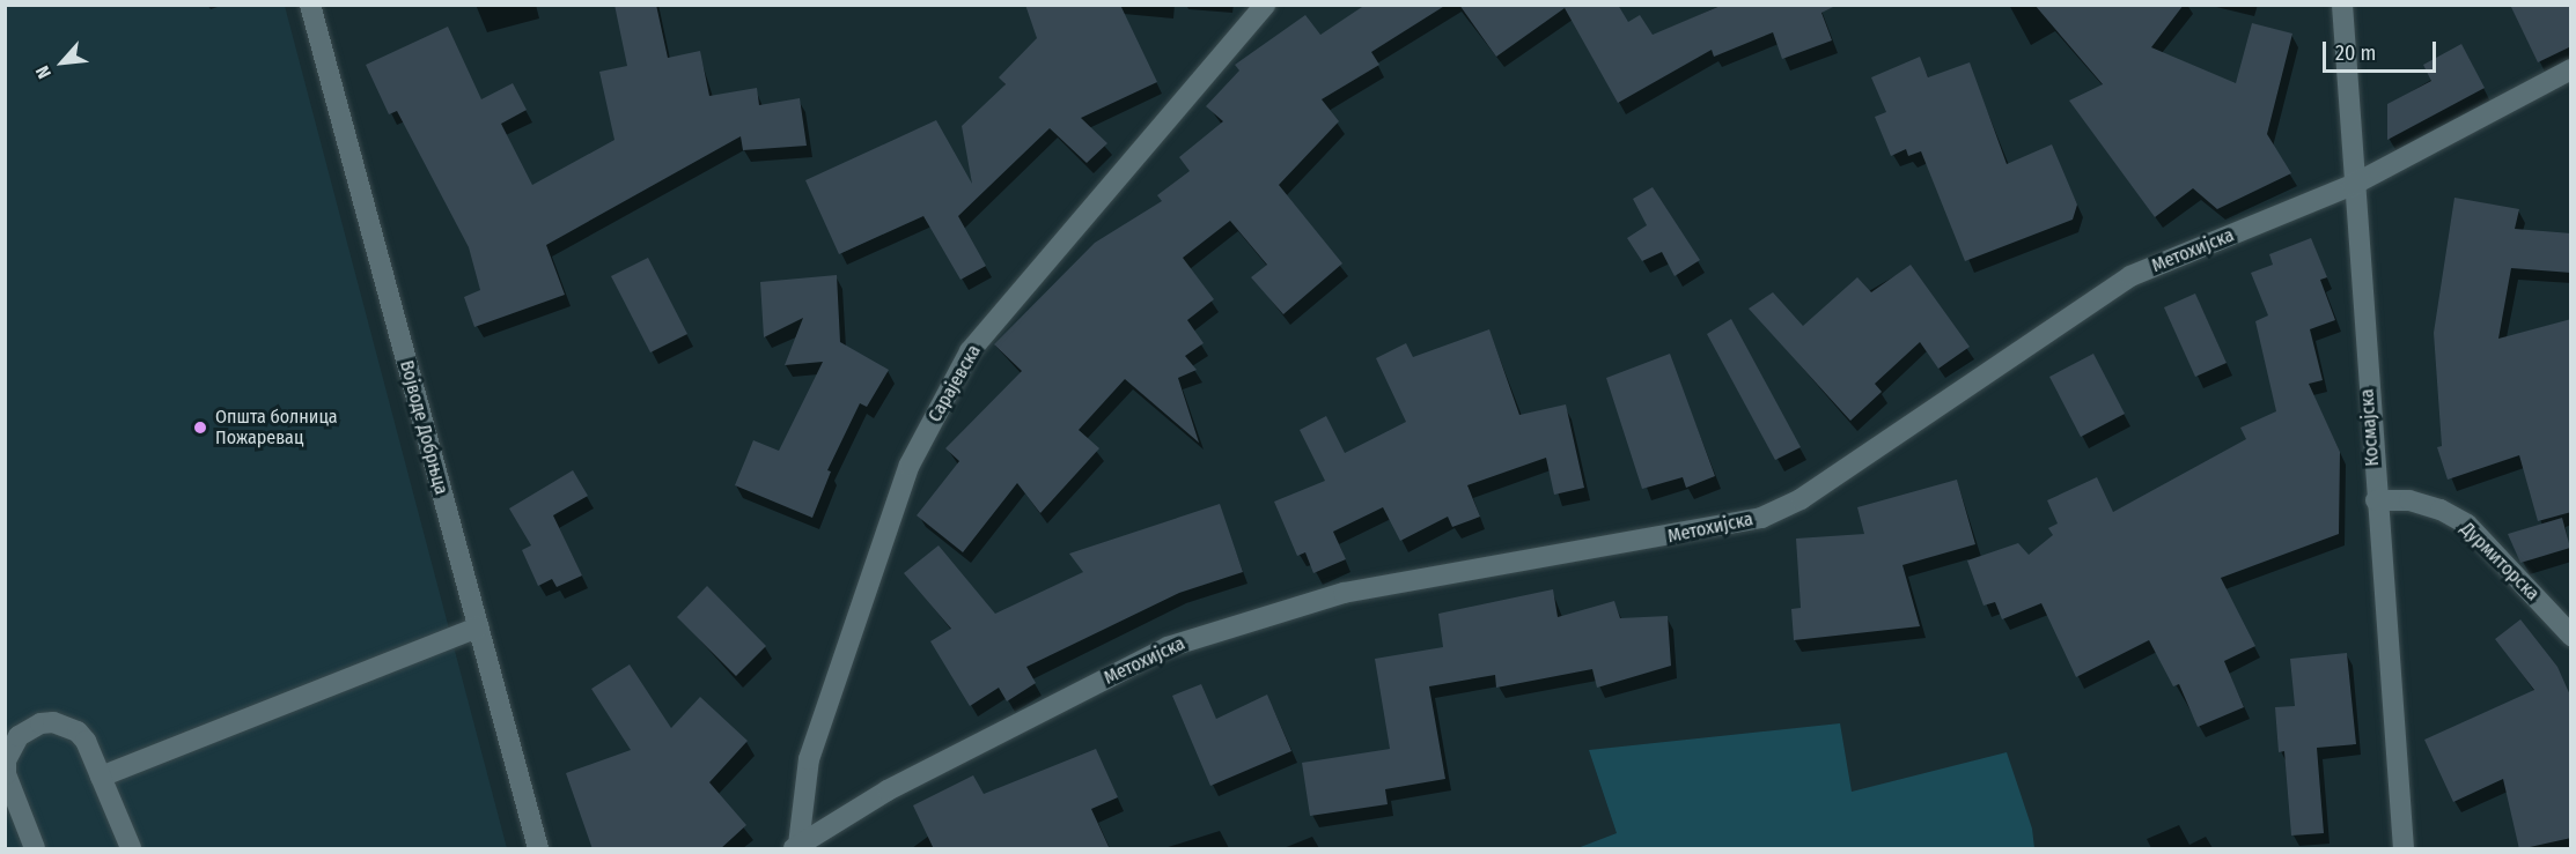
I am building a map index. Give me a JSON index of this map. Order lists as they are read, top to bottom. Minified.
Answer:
{"streets":{"street":["Метохијска","Сарајевска","Војводе Добрњца","Космајска","Дурмиторска"]},"crossings":[["Метохијска","Сарајевска"],["Метохијска","Космајска"],["Космајска","Дурмиторска"]],"places":["Општа болница Пожаревац"],"scale_bar":"20 m","north":"bottom left"}
